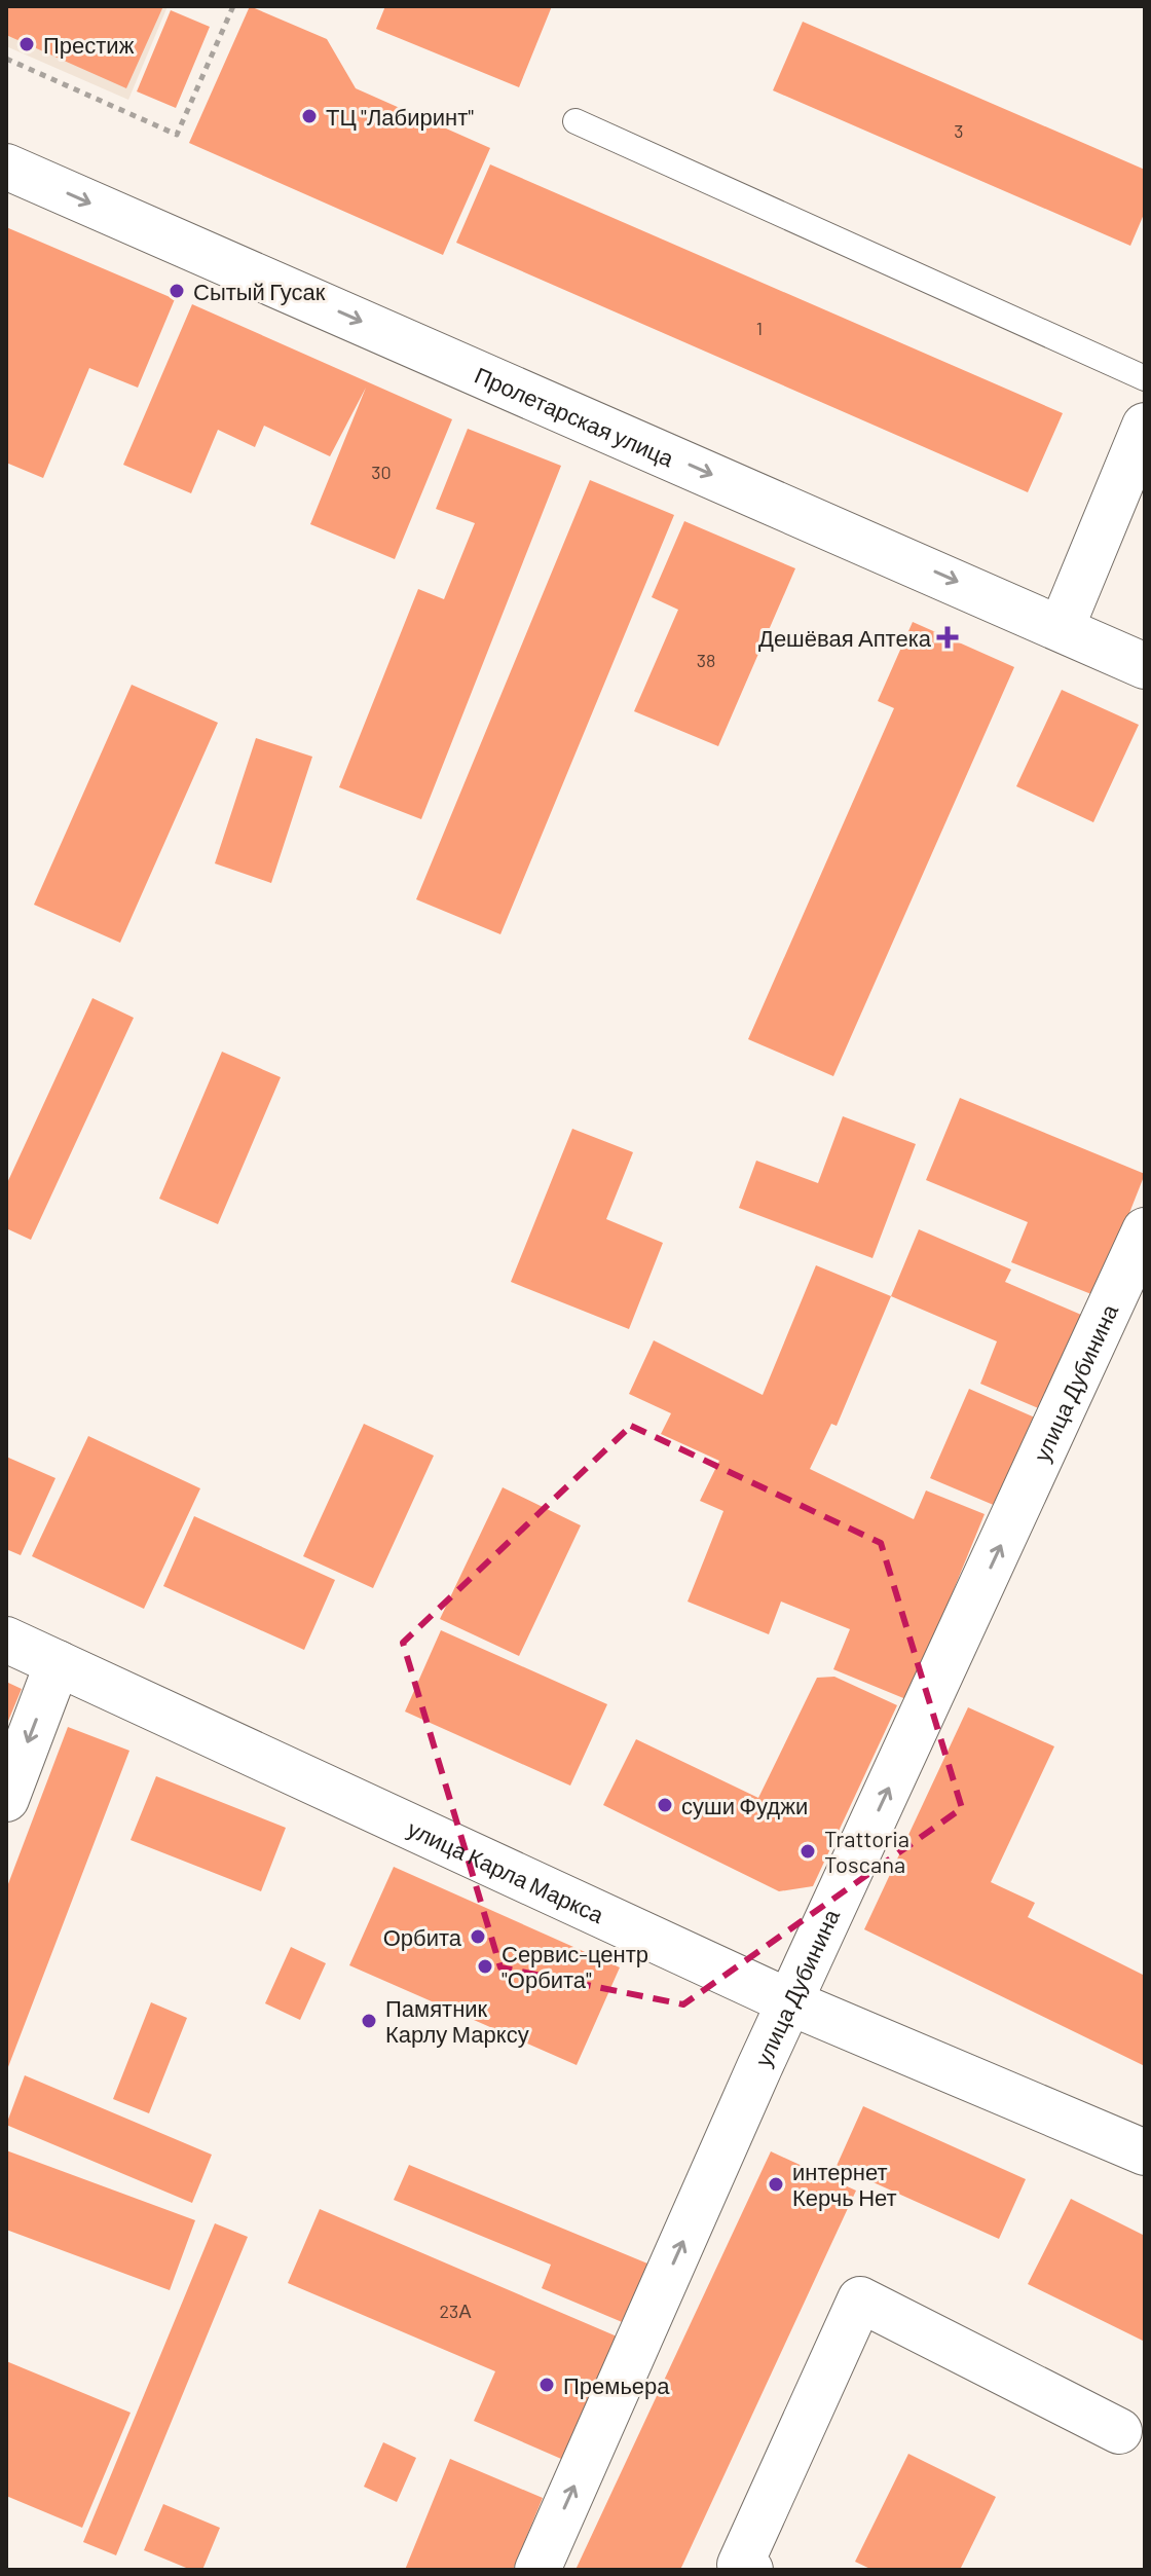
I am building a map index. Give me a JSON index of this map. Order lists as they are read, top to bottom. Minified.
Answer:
{"streets":{"street":["Пролетарская улица","улица Дубинина","улица Карла Маркса"]},"crossings":[["улица Дубинина","улица Карла Маркса"]],"one_way":["Пролетарская улица","улица Дубинина"],"places":{"other":["Престиж","ТЦ \"Лабиринт\"","Сытый Гусак","суши Фуджи","Trattoria Toscana","Орбита","Сервис-центр \"Орбита\"","Памятник Карлу Марксу","интернет Керчь Нет","Премьера"],"health":["Дешёвая Аптека"]},"house_numbers":["3","1","30","38","23А"]}
